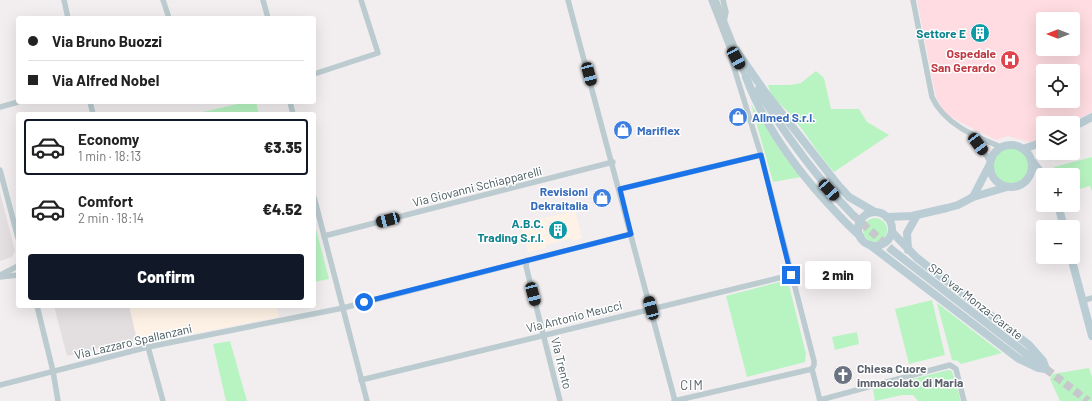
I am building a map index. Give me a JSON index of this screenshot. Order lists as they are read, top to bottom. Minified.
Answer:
{"streets":{"street":["Via Giovanni Schiapparelli","SP 6 var Monza-Carate","Via Antonio Meucci","Via Lazzaro Spallanzani","Via Trento"]},"crossings":[["Via Antonio Meucci","Via Trento"],["Via Lazzaro Spallanzani","Via Trento"]],"districts":["CIM"],"places":{"building":["Settore E","A.B.C. Trading S.r.l."],"hospital":["Ospedale San Gerardo"],"shop":["Allmed S.r.l.","Mariflex","Revisioni Dekraitalia"],"church":["Chiesa Cuore immacolato di Maria"]},"north":"left","page":{"map_buttons":["+","−"],"banner":["Via Bruno Buozzi","Via Alfred Nobel"],"list":[{"name":"Economy","note":"1 min · 18:13","value":"€3.35"},{"name":"Comfort","note":"2 min · 18:14","value":"€4.52"}],"buttons":"Confirm","bubble":"2 min"}}
